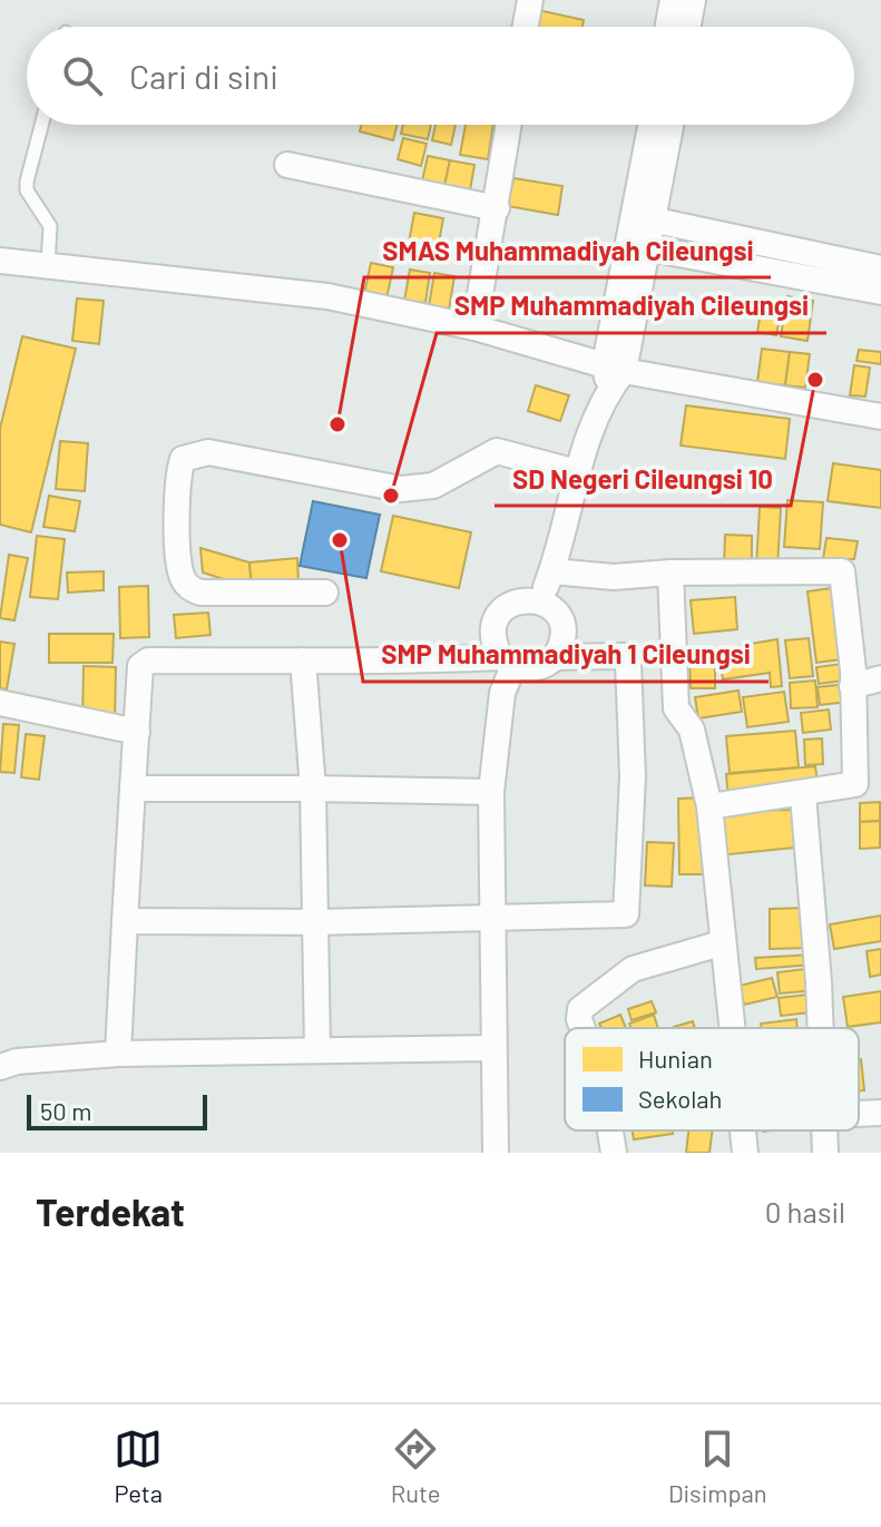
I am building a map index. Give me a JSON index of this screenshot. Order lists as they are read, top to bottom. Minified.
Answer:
{"places":["SD Negeri Cileungsi 10","SMAS Muhammadiyah Cileungsi","SMP Muhammadiyah Cileungsi","SMP Muhammadiyah 1 Cileungsi"],"legend":["Hunian","Sekolah"],"scale_bar":"50 m","page":{"search":"Cari di sini","scale":"50 m","heading":["Terdekat","0 hasil"],"nav":["Peta","Rute","Disimpan"]}}
